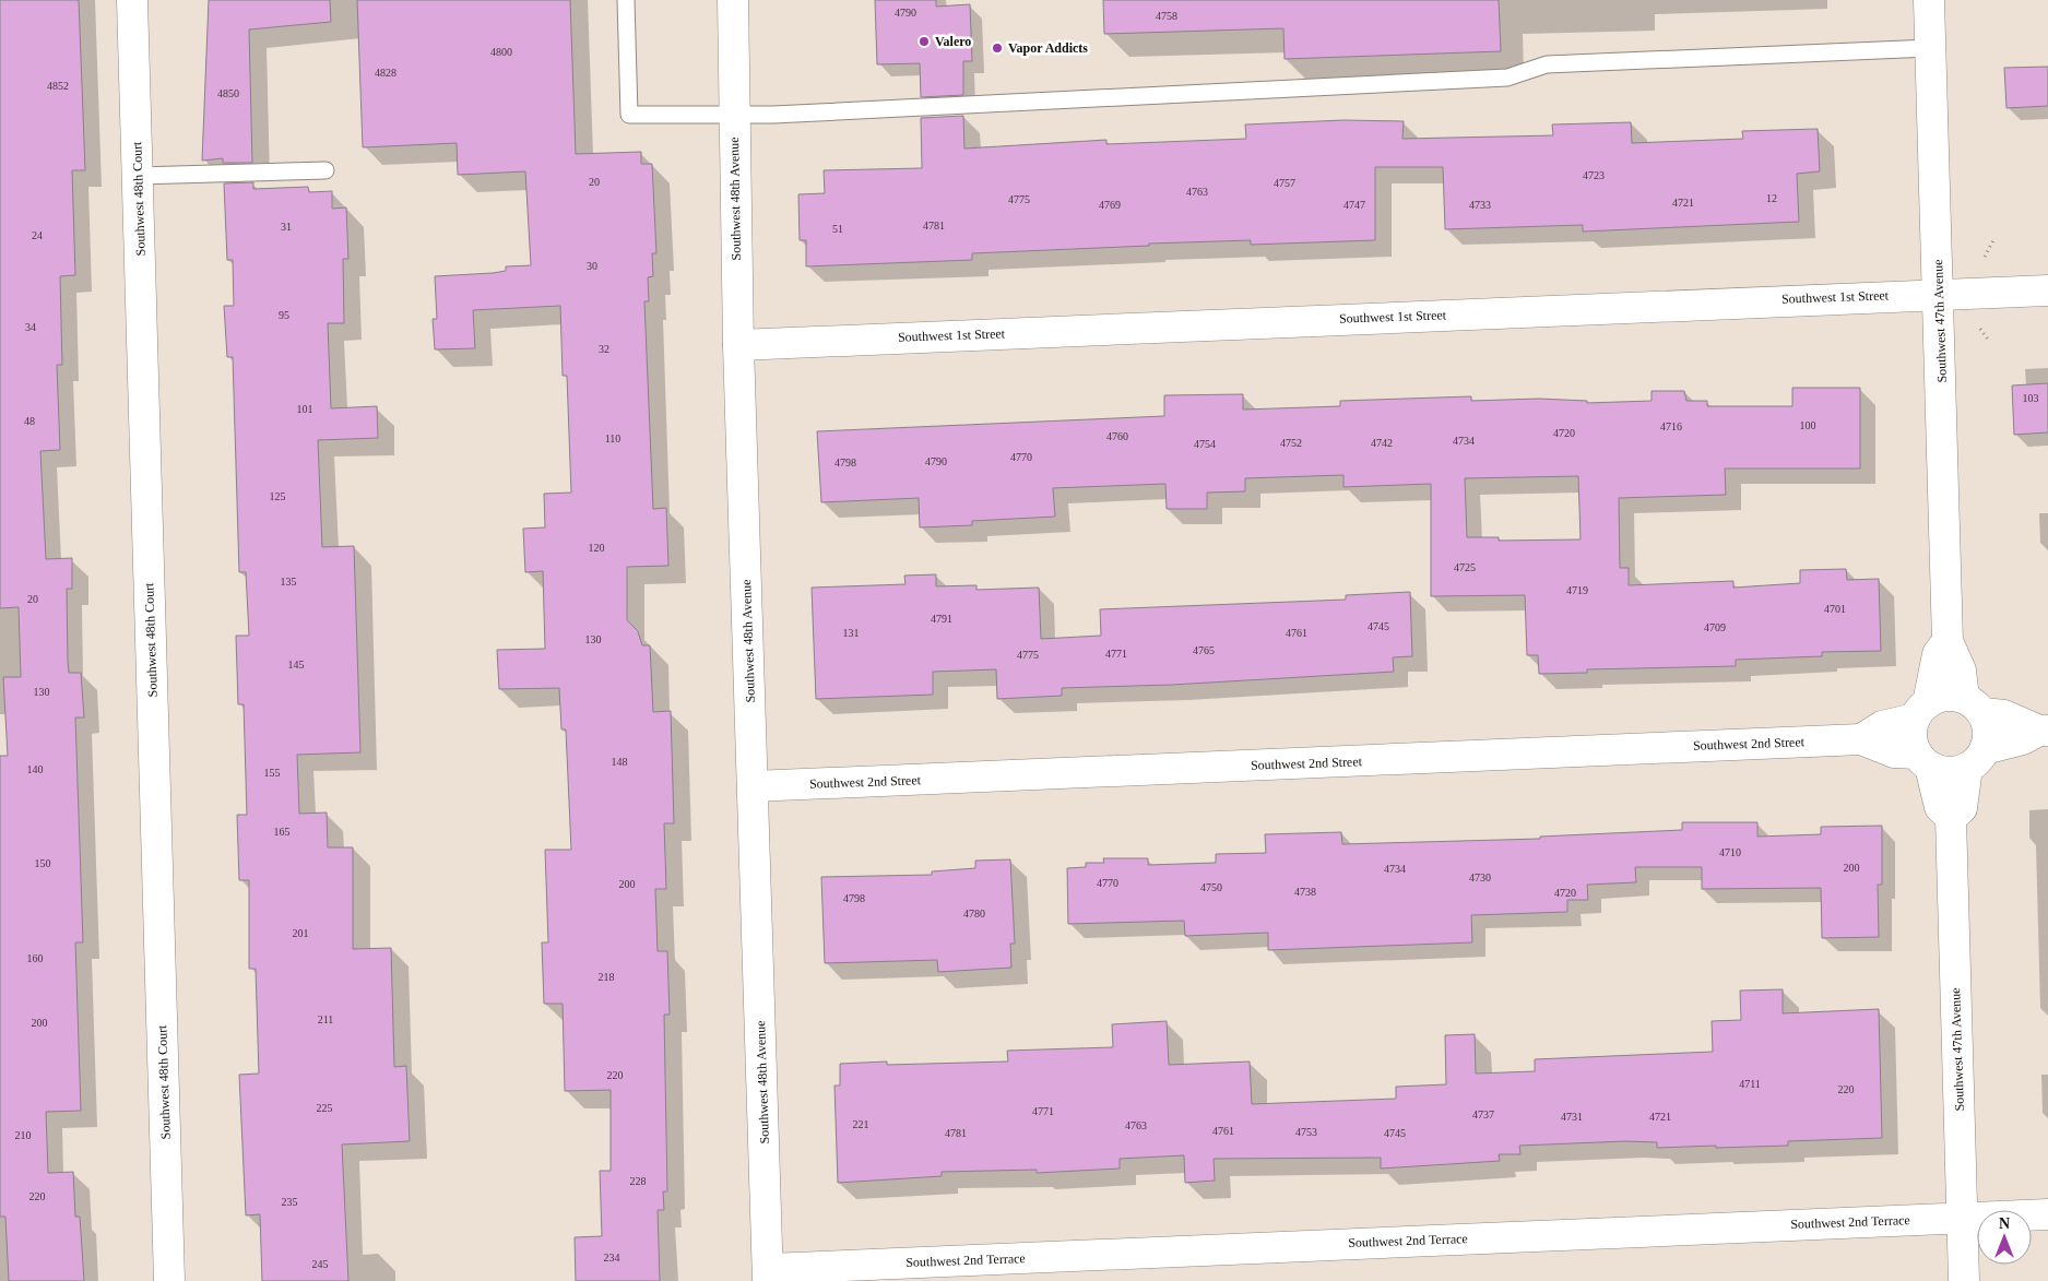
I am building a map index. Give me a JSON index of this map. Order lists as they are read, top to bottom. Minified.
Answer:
{"streets":{"street":["Southwest 48th Court","Southwest 48th Avenue","Southwest 1st Street","Southwest 47th Avenue","Southwest 2nd Street","Southwest 2nd Terrace"]},"crossings":[["Southwest 48th Avenue","Southwest 1st Street"],["Southwest 48th Avenue","Southwest 2nd Street"],["Southwest 48th Avenue","Southwest 2nd Terrace"],["Southwest 1st Street","Southwest 47th Avenue"],["Southwest 47th Avenue","Southwest 2nd Street"],["Southwest 47th Avenue","Southwest 2nd Terrace"]],"places":["Valero","Vapor Addicts"],"house_numbers":["4790","4758","4800","4828","4852","4850","4723","20","4757","4763","12","4775","4721","4769","4747","4733","4781","31","51","24","30","95","34","32","103","101","48","100","4716","4720","4760","110","4734","4752","4742","4754","4770","4790","4798","125","120","4725","135","4719","20","4701","4791","4745","4709","131","4761","130","4765","4771","4775","145","130","148","140","155","165","4710","150","200","4734","4730","4770","200","4750","4738","4720","4798","4780","201","160","218","211","200","220","4711","220","225","4771","4737","4731","4721","221","4763","4761","4753","4781","4745","210","228","220","235","234","245"],"north":"top"}
